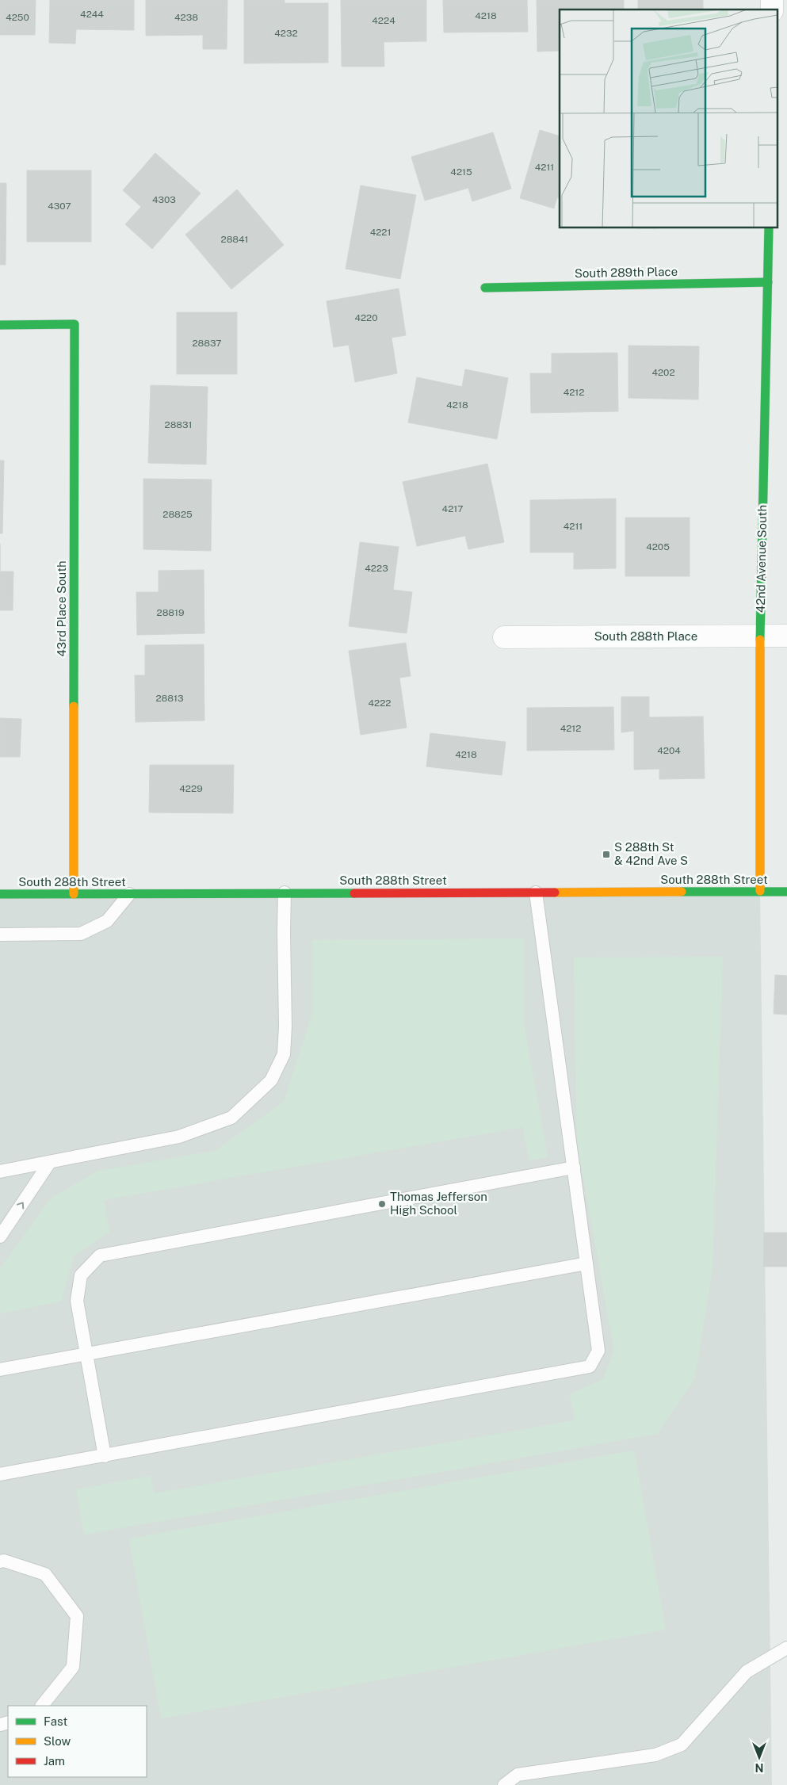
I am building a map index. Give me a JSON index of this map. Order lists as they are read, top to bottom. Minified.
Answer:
{"streets":{"street":["South 289th Place","42nd Avenue South","43rd Place South","South 288th Place","South 288th Street"]},"crossings":[["South 289th Place","42nd Avenue South"],["42nd Avenue South","South 288th Place"],["42nd Avenue South","South 288th Street"],["43rd Place South","South 288th Street"]],"places":{"transit":["S 288th St & 42nd Ave S"],"other":["Thomas Jefferson High School"]},"house_numbers":["4244","4218","4250","4238","4224","4232","4211","4215","4303","4307","4221","28841","4220","28837","4202","4212","4218","28831","4217","28825","4211","4205","4223","28819","28813","4222","4212","4204","4218","4229"],"legend":["Fast","Slow","Jam"],"north":"bottom"}
